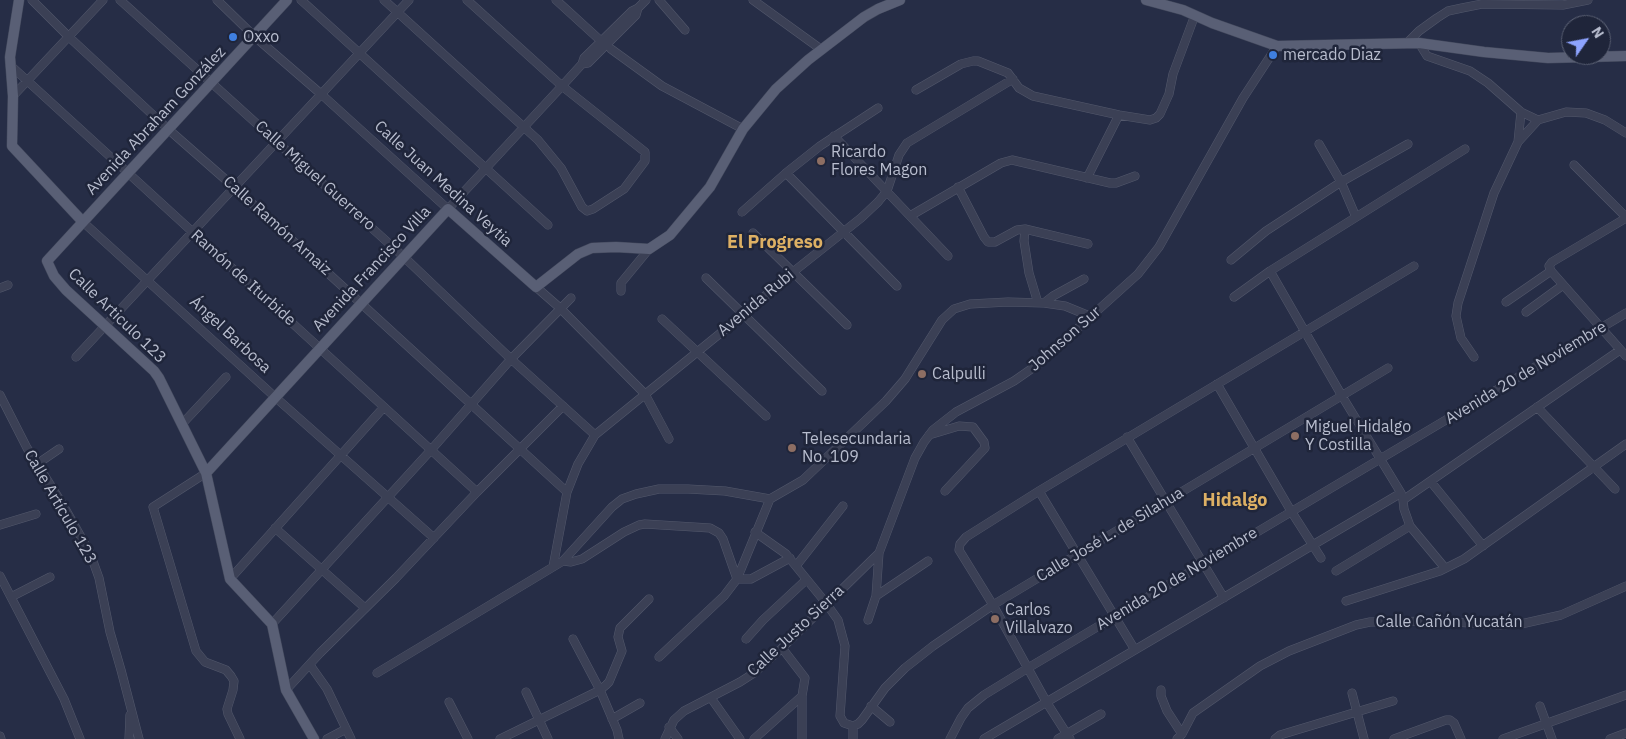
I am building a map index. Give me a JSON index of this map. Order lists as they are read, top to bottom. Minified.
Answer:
{"streets":{"main road":["Avenida Abraham González","Calle Juan Medina Veytia","Avenida Francisco Villa","Calle Articulo 123","Ángel Barbosa"],"street":["Calle Miguel Guerrero","Calle Ramón Arnaiz","Ramón de Iturbide","Avenida Rubi","Johnson Sur","Avenida 20 de Noviembre","Calle Artículo 123","Calle José L. de Silahua","Calle Cañón Yucatán","Calle Justo Sierra"]},"crossings":[["Avenida Abraham González","Calle Miguel Guerrero"],["Avenida Abraham González","Calle Juan Medina Veytia"],["Avenida Abraham González","Calle Ramón Arnaiz"],["Avenida Abraham González","Ramón de Iturbide"],["Avenida Abraham González","Calle Articulo 123"],["Avenida Abraham González","Ángel Barbosa"],["Calle Miguel Guerrero","Avenida Francisco Villa"],["Calle Miguel Guerrero","Avenida Rubi"],["Calle Juan Medina Veytia","Avenida Francisco Villa"],["Calle Juan Medina Veytia","Avenida Rubi"],["Calle Ramón Arnaiz","Avenida Francisco Villa"],["Calle Ramón Arnaiz","Avenida Rubi"],["Avenida Francisco Villa","Ramón de Iturbide"],["Avenida Francisco Villa","Calle Articulo 123"],["Avenida Francisco Villa","Ángel Barbosa"],["Johnson Sur","Calle Justo Sierra"]],"districts":["El Progreso","Hidalgo"],"places":["Oxxo","mercado Diaz","Ricardo Flores Magon","Calpulli","Miguel Hidalgo Y Costilla","Telesecundaria No. 109","Carlos Villalvazo"],"north":"top right"}
